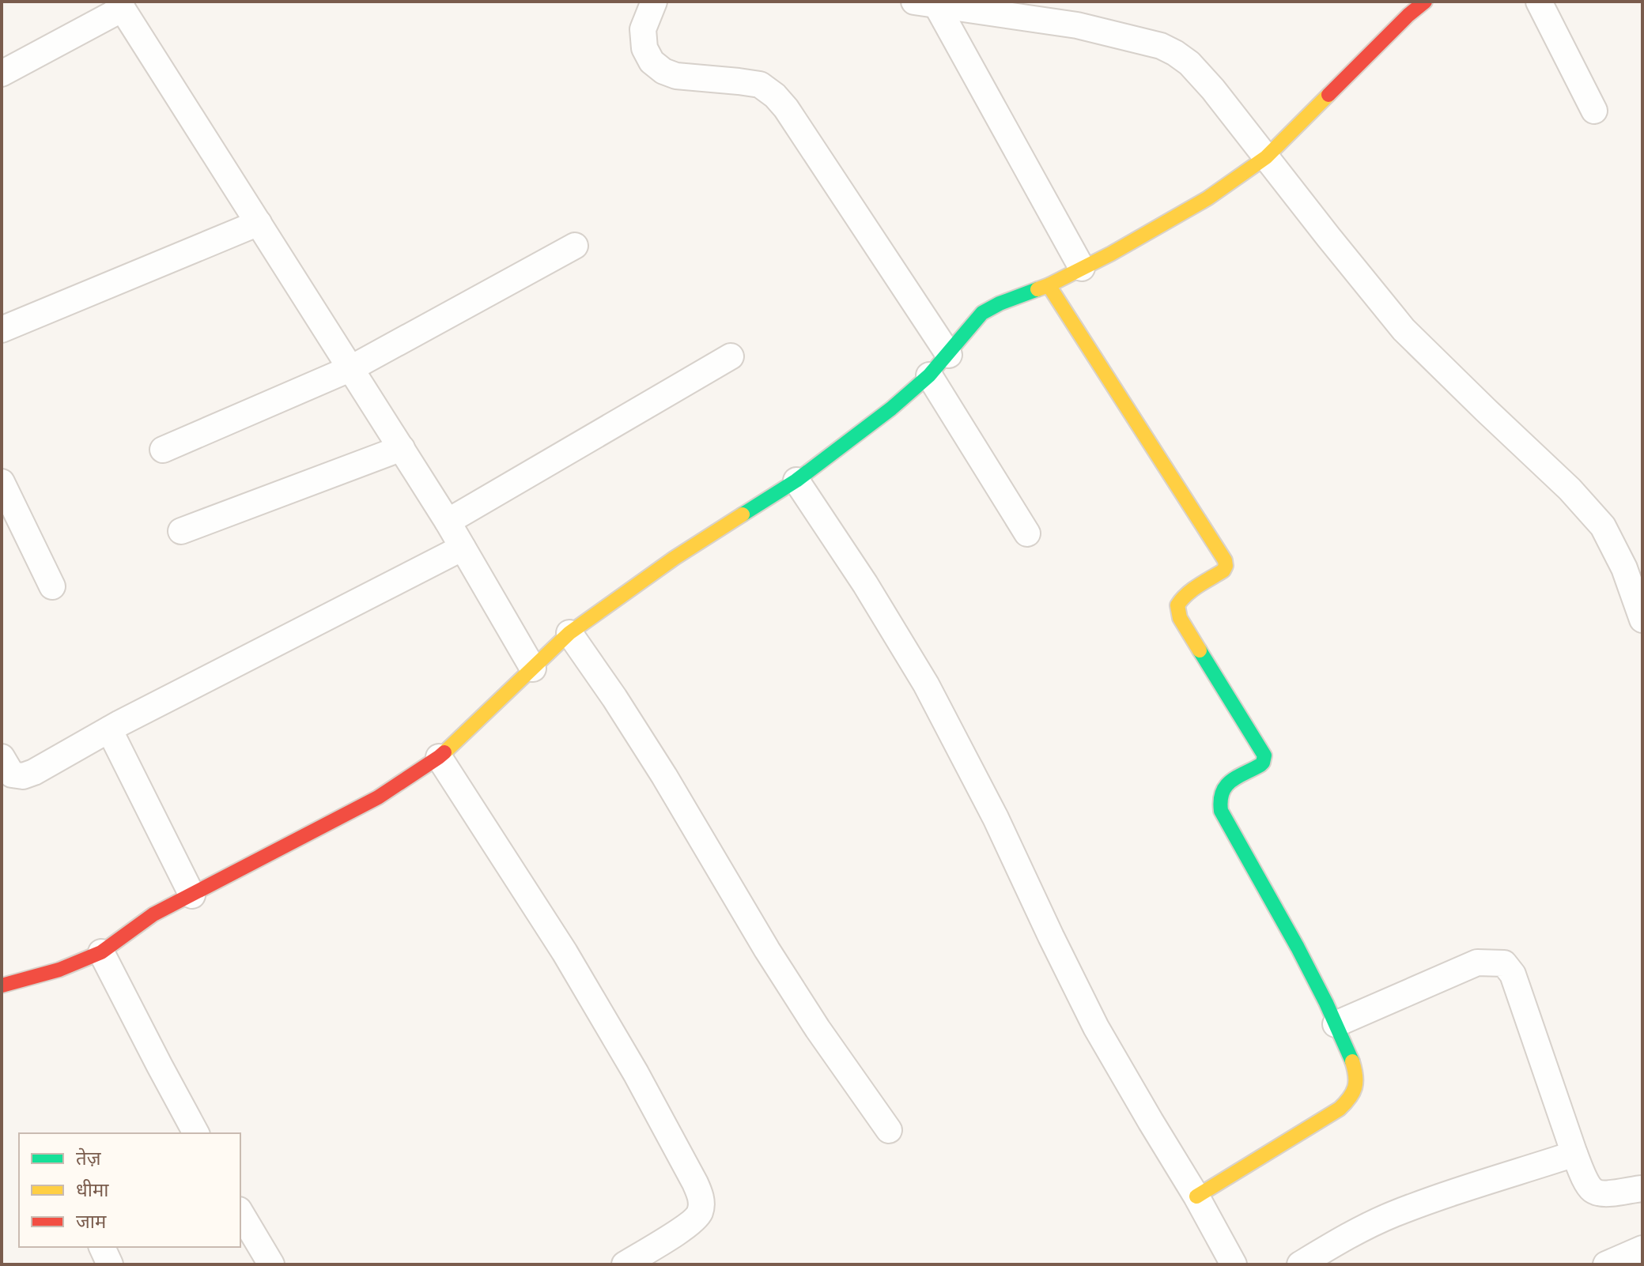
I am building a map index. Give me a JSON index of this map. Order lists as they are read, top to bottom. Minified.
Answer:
{"legend":["तेज़","धीमा","जाम"]}
